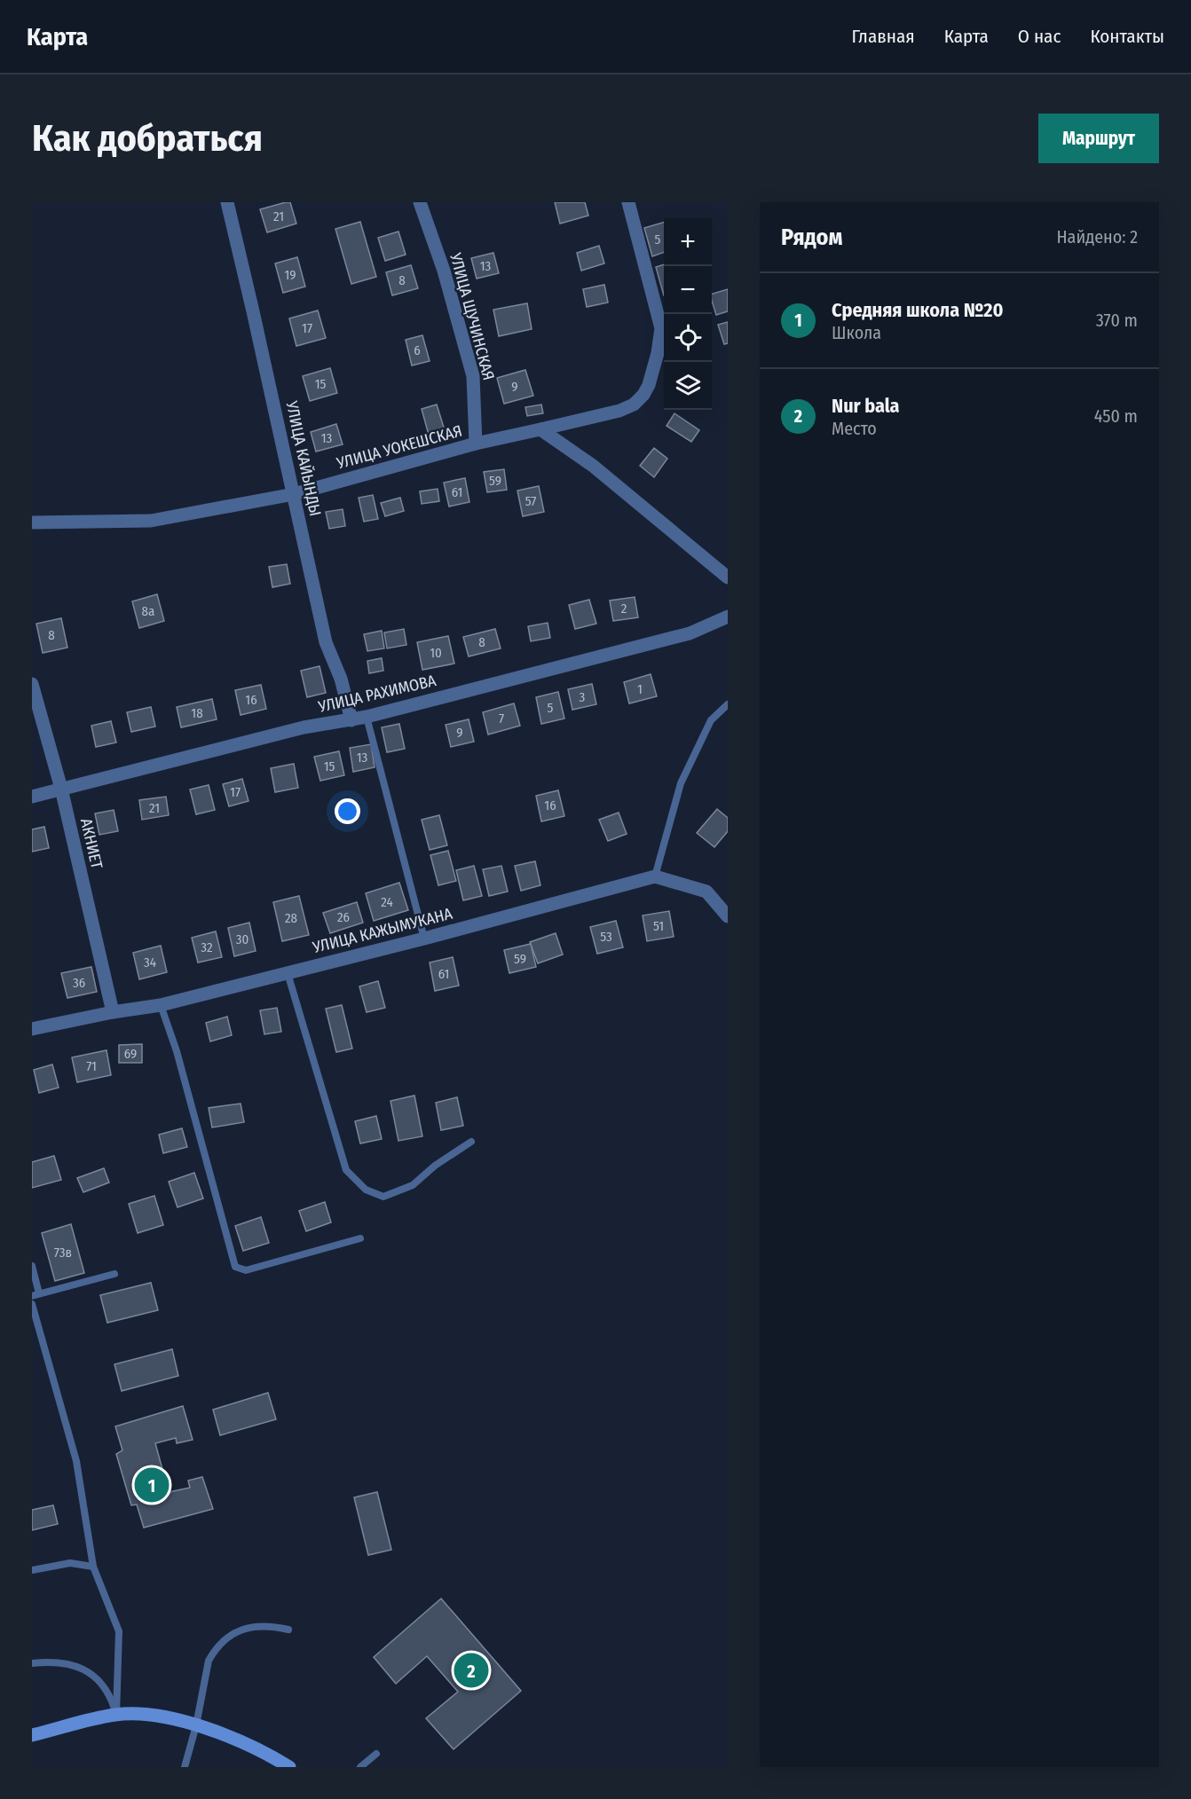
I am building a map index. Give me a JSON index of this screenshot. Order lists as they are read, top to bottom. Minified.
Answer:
{"streets":{"street":["УЛИЦА ЩУЧИНСКАЯ","УЛИЦА УОКЕШСКАЯ","УЛИЦА КАЙЫНДЫ","УЛИЦА РАХИМОВА","АКНИЕТ","УЛИЦА КАЖЫМУКАНА"]},"crossings":[["УЛИЦА ЩУЧИНСКАЯ","УЛИЦА УОКЕШСКАЯ"],["УЛИЦА УОКЕШСКАЯ","УЛИЦА КАЙЫНДЫ"],["УЛИЦА КАЙЫНДЫ","УЛИЦА РАХИМОВА"],["УЛИЦА РАХИМОВА","АКНИЕТ"],["АКНИЕТ","УЛИЦА КАЖЫМУКАНА"]],"house_numbers":["21","5","13","19","8","17","6","15","9","13","59","61","57","2","8а","8","8","10","1","3","16","5","18","7","9","13","15","17","16","21","24","26","28","51","53","30","32","59","34","61","36","69","71","73в"],"page":{"header":"Карта","nav":["Главная","Карта","О нас","Контакты"],"buttons":"Маршрут","title":"Как добраться","heading":["Рядом","Найдено: 2"],"map_buttons":["+","−"],"list":[{"mark":"1","name":"Средняя школа №20","note":"Школа","value":"370 m"},{"mark":"2","name":"Nur bala","note":"Место","value":"450 m"}],"pins":["1","2"]}}
